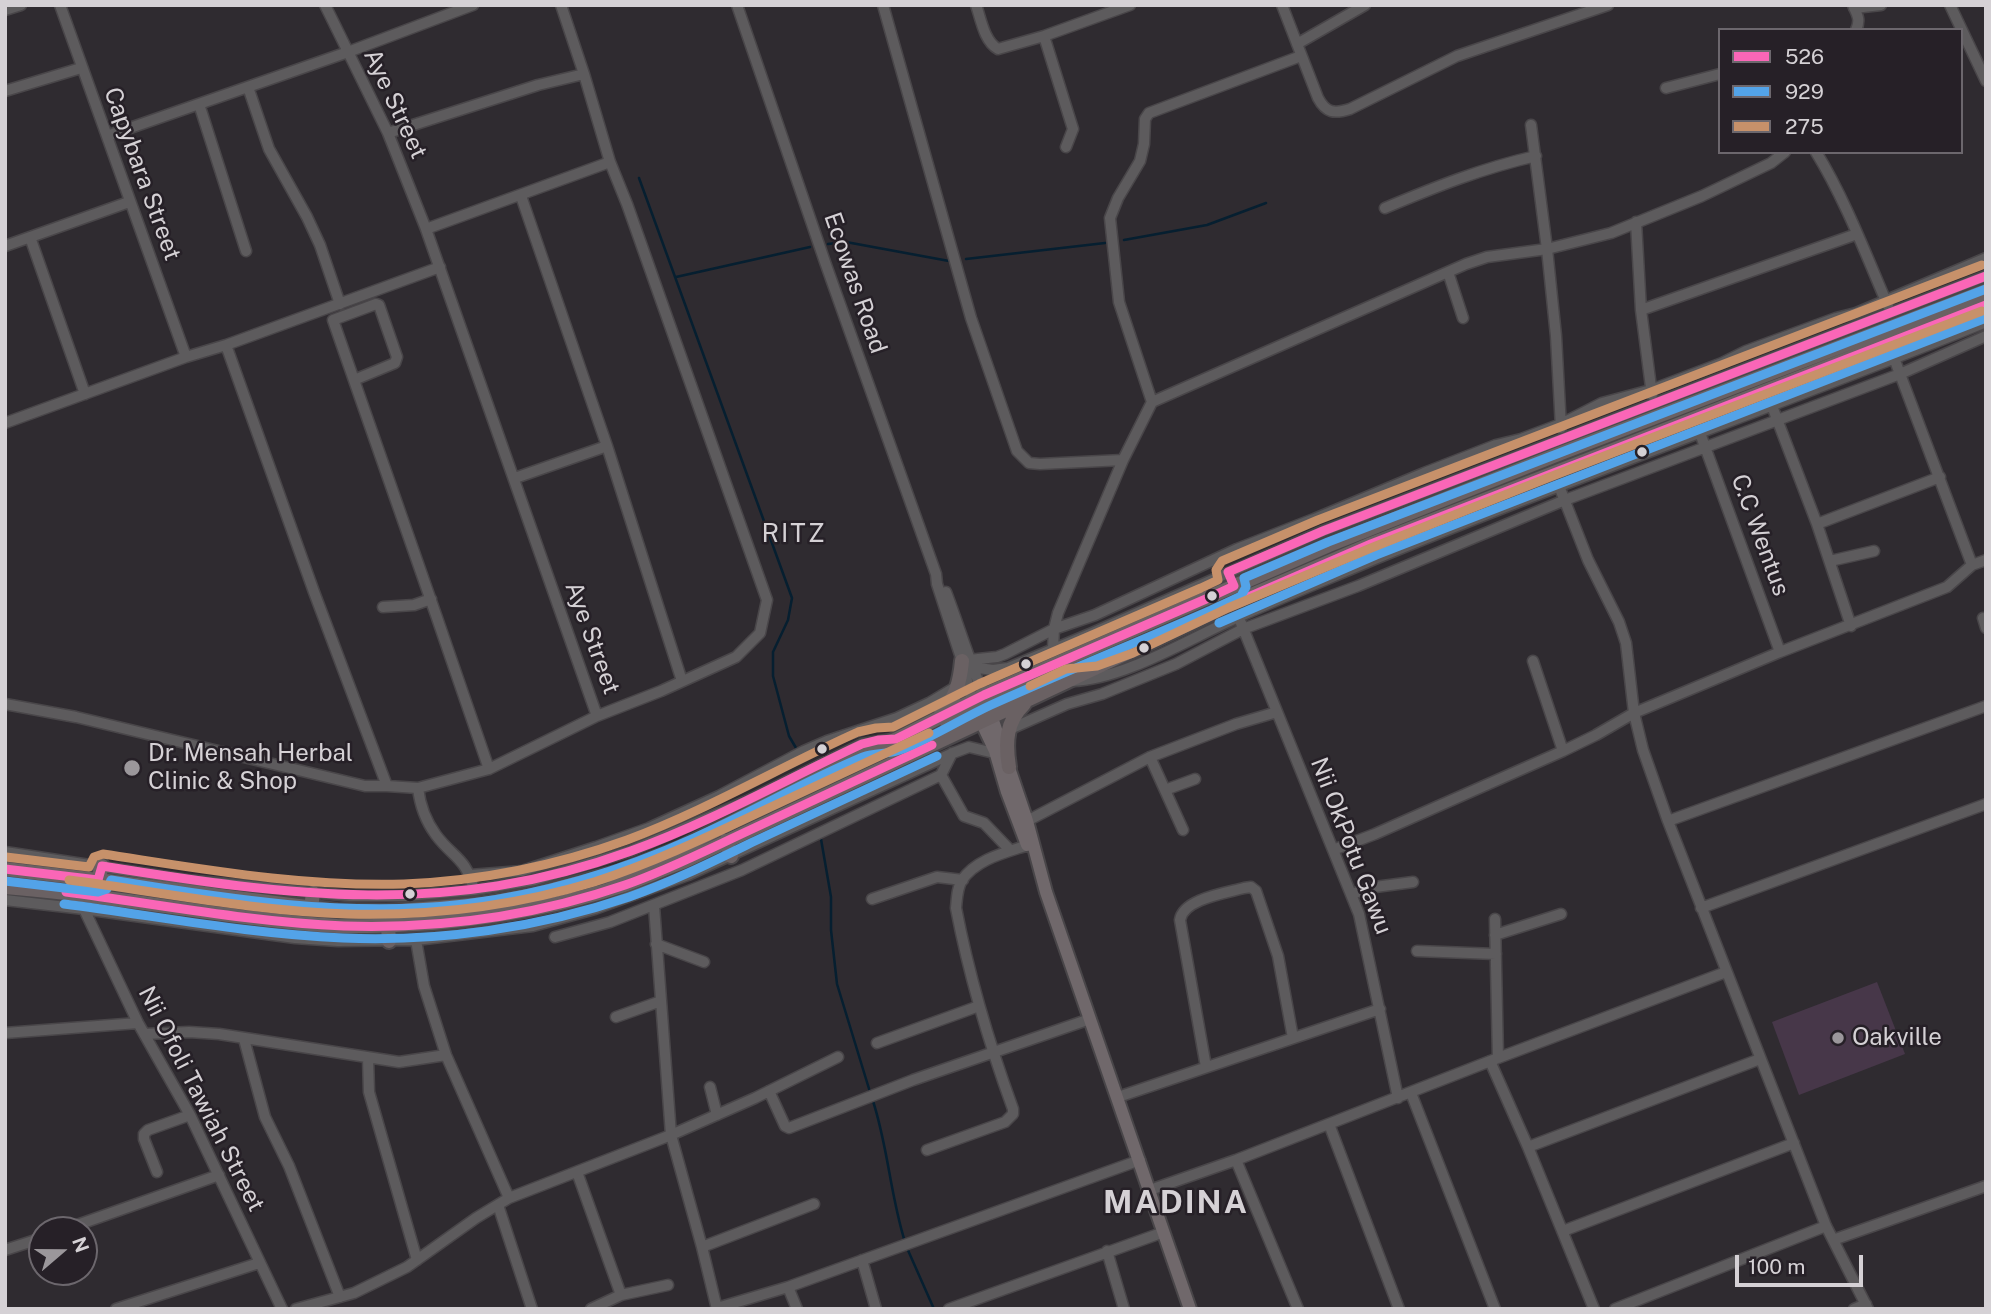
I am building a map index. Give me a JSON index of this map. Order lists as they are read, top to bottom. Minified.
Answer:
{"streets":{"street":["Aye Street","Capybara Street","Ecowas Road","C.C Wentus","Nii OkPotu Gawu","Nii Ofoli Tawiah Street"]},"districts":["RITZ","MADINA"],"places":["Dr. Mensah Herbal Clinic & Shop","Oakville"],"lines":["transit line 275","transit line 526","transit line 929"],"legend":["526","929","275"],"scale_bar":"100 m","north":"right"}
